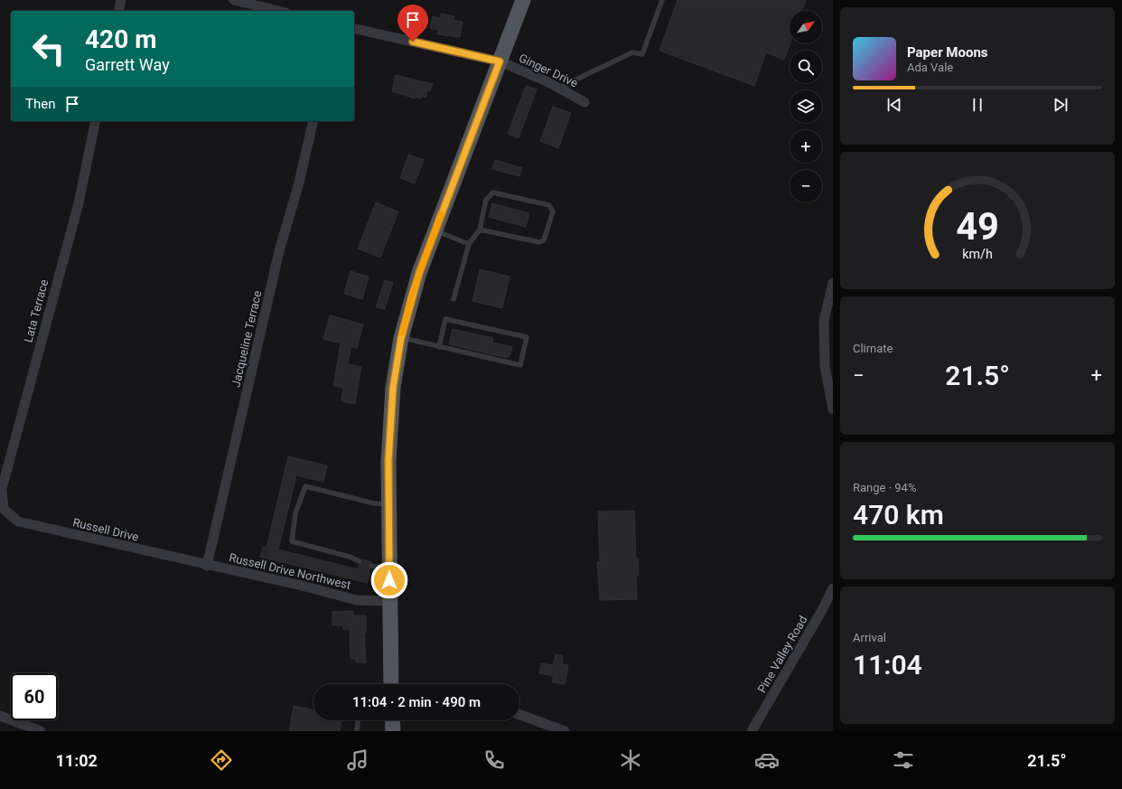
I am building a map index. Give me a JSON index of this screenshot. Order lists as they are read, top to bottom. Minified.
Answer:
{"streets":{"street":["Ginger Drive","Lata Terrace","Jacqueline Terrace","Russell Drive","Russell Drive Northwest","Pine Valley Road"]},"crossings":[["Lata Terrace","Russell Drive"],["Jacqueline Terrace","Russell Drive"],["Jacqueline Terrace","Russell Drive Northwest"],["Russell Drive","Russell Drive Northwest"]],"north":"top right","page":{"map_buttons":["+","−"],"turn":["420 m","Garrett Way"],"song":["Paper Moons","Ada Vale"],"then":"Then","tile":["Climate",["Range · 94%","470 km"],["Arrival","11:04"]],"heat":["−","21.5°","+"],"limit":"60","trip":"11:04 · 2 min · 490 m","tabs":["11:02","21.5°"],"gauge":["49","km/h"]}}
